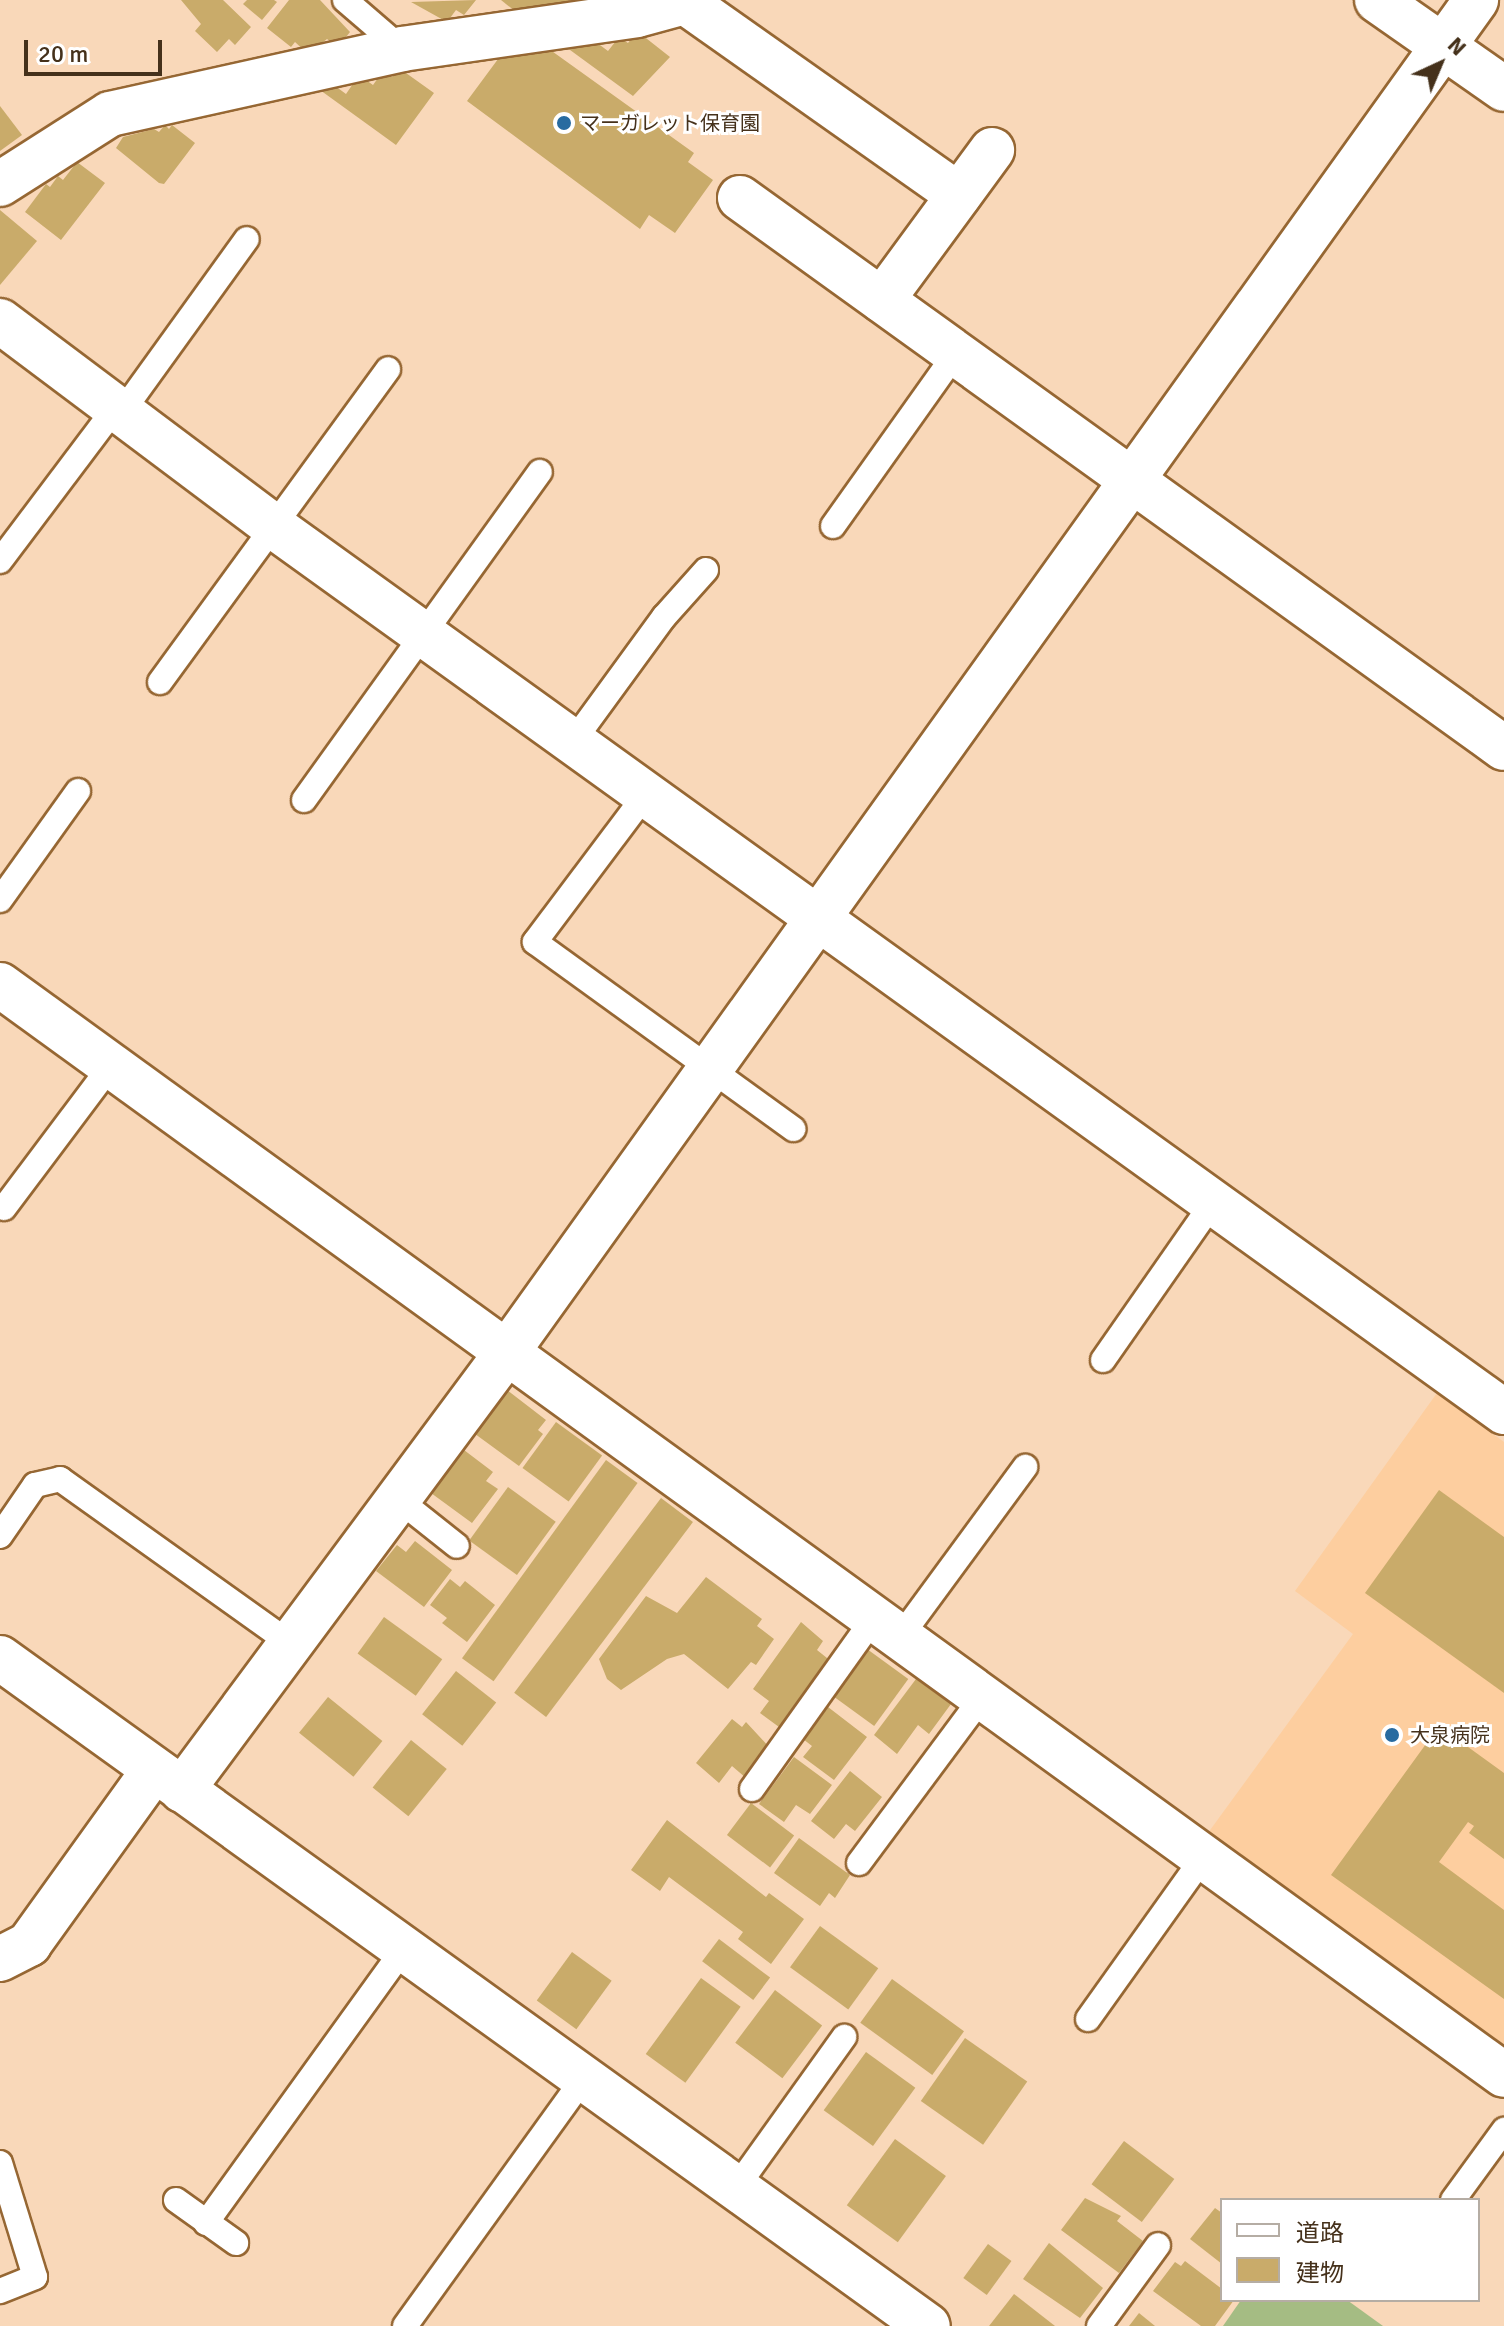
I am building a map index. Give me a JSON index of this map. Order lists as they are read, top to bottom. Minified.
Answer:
{"places":["マーガレット保育園","大泉病院"],"legend":["道路","建物"],"scale_bar":"20 m","north":"top right"}
